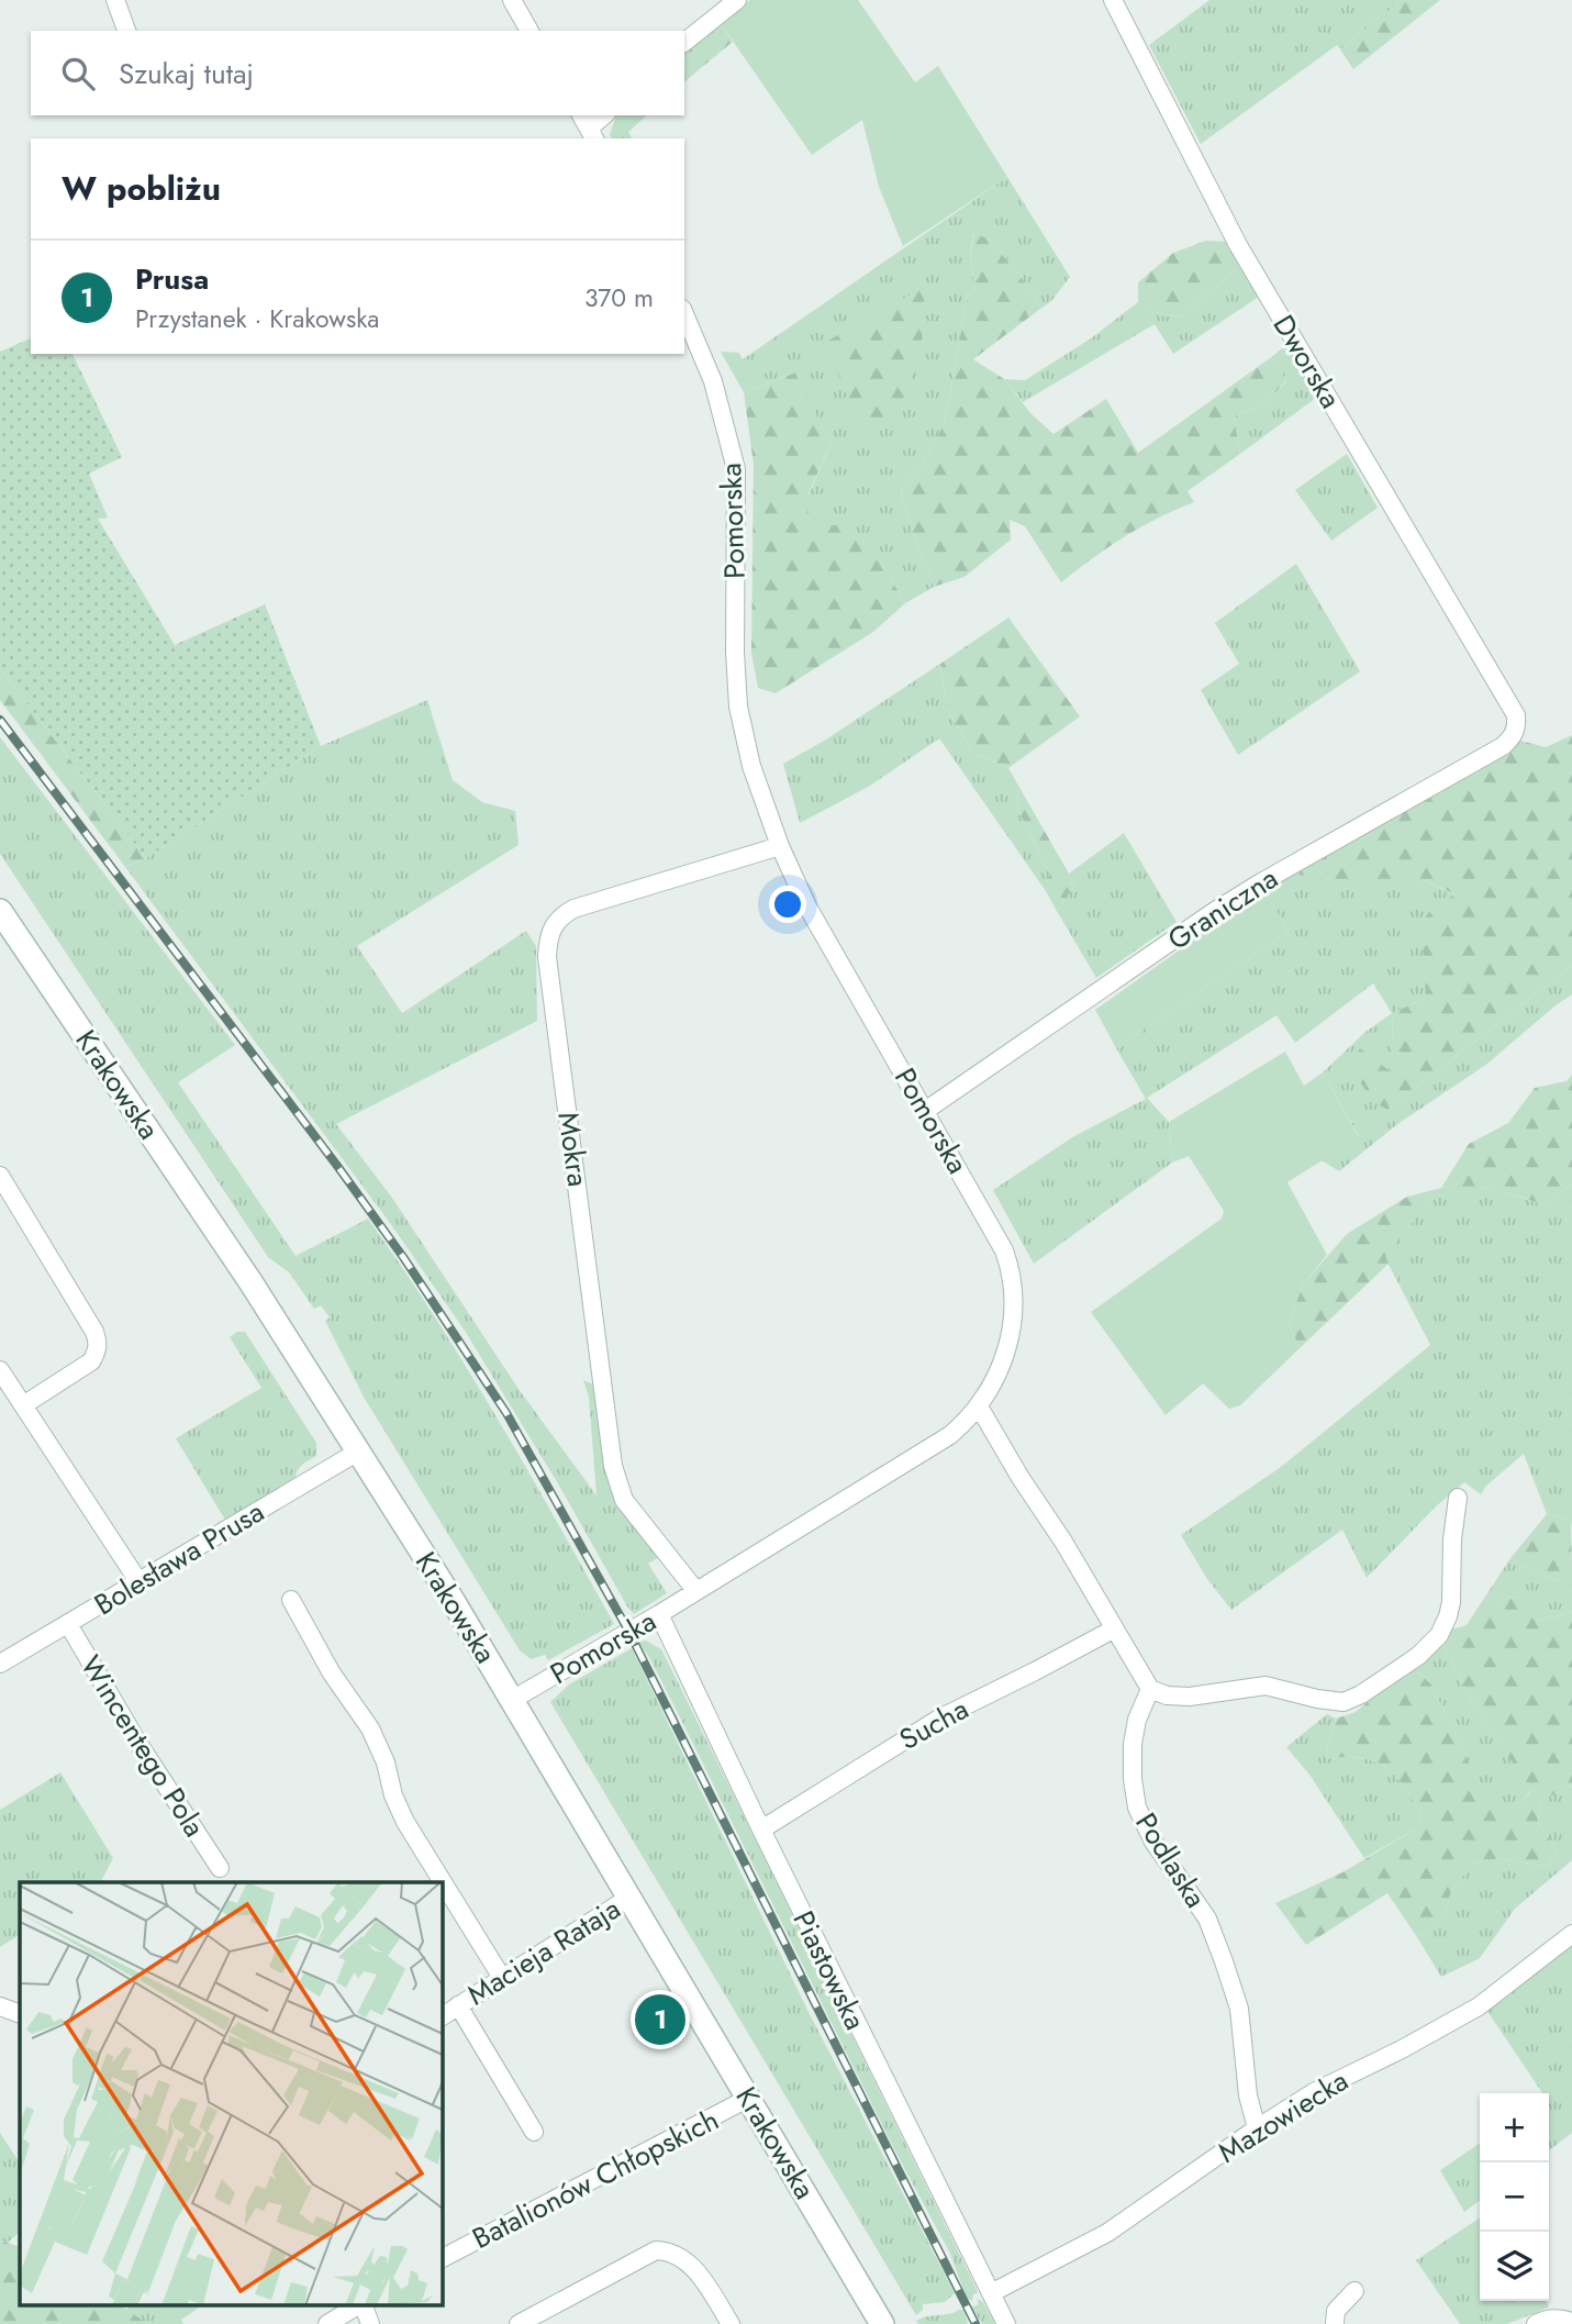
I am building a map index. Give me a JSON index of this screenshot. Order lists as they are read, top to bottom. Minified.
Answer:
{"streets":{"main road":["Krakowska"],"street":["Dworska","Pomorska","Graniczna","Mokra","Bolesława Prusa","Sucha","Wincentego Pola","Podlaska","Macieja Rataja","Piastowska","Mazowiecka","Batalionów Chłopskich"]},"crossings":[["Dworska","Graniczna"],["Pomorska","Graniczna"],["Pomorska","Krakowska"],["Pomorska","Mokra"],["Pomorska","Piastowska"],["Krakowska","Bolesława Prusa"],["Krakowska","Macieja Rataja"],["Krakowska","Batalionów Chłopskich"],["Bolesława Prusa","Wincentego Pola"],["Sucha","Piastowska"],["Podlaska","Mazowiecka"],["Piastowska","Mazowiecka"]],"page":{"search":"Szukaj tutaj","heading":"W pobliżu","list":[{"mark":"1","name":"Prusa","note":"Przystanek · Krakowska","value":"370 m"}],"pins":"1","map_buttons":["+","−"]}}
